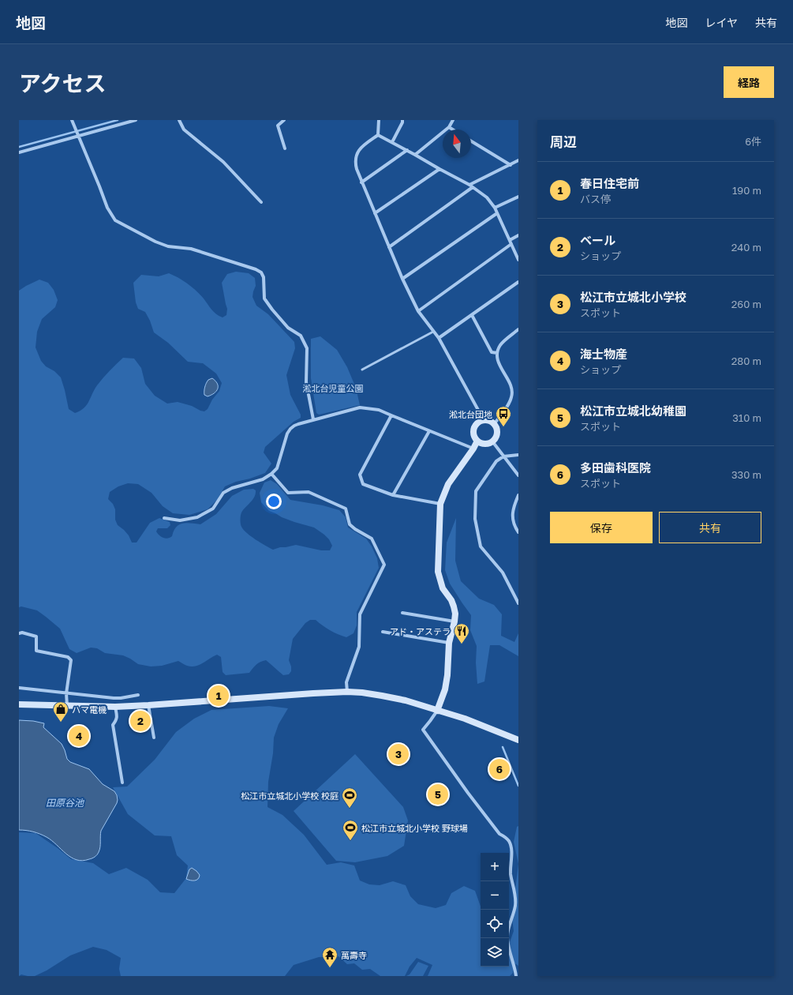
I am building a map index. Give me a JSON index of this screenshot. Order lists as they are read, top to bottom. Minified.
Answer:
{"water":["田原谷池"],"parks":["淞北台児童公園"],"places":{"bus stop":["淞北台団地"],"restaurant":["アド・アステラ"],"shop":["ハマ電機"],"sports":["松江市立城北小学校 校庭","松江市立城北小学校 野球場"],"temple":["萬壽寺"]},"north":"top","page":{"header":"地図","nav":["地図","レイヤ","共有"],"title":"アクセス","buttons":["経路",["保存","共有"]],"heading":["周辺","6件"],"list":[{"mark":"1","name":"春日住宅前","note":"バス停","value":"190 m"},{"mark":"2","name":"ベール","note":"ショップ","value":"240 m"},{"mark":"3","name":"松江市立城北小学校","note":"スポット","value":"260 m"},{"mark":"4","name":"海士物産","note":"ショップ","value":"280 m"},{"mark":"5","name":"松江市立城北幼稚園","note":"スポット","value":"310 m"},{"mark":"6","name":"多田歯科医院","note":"スポット","value":"330 m"}],"pins":["1","2","4","3","6","5"],"map_buttons":["+","−"]}}
